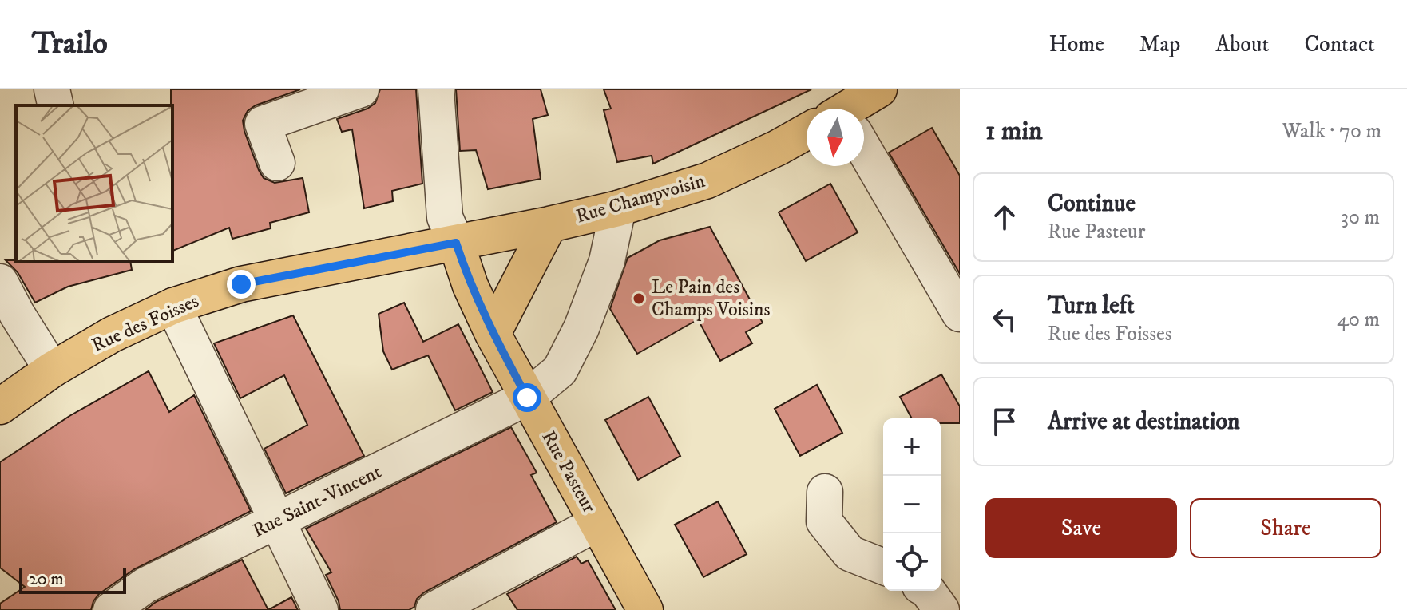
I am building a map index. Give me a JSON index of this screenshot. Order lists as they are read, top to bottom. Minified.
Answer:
{"streets":{"main road":["Rue Champvoisin","Rue des Foisses","Rue Pasteur"],"street":["Rue Saint-Vincent"]},"crossings":[["Rue Champvoisin","Rue des Foisses"],["Rue Champvoisin","Rue Pasteur"],["Rue Champvoisin","Rue Saint-Vincent"],["Rue des Foisses","Rue Pasteur"],["Rue Pasteur","Rue Saint-Vincent"]],"places":["Le Pain des Champs Voisins"],"scale_bar":"20 m","north":"bottom","page":{"header":"Trailo","nav":["Home","Map","About","Contact"],"heading":["1 min","Walk · 70 m"],"list":[["Continue","Rue Pasteur","30 m"],["Turn left","Rue des Foisses","40 m"],"Arrive at destination"],"map_buttons":["+","−"],"buttons":["Save","Share"],"scale":"20 m"}}
